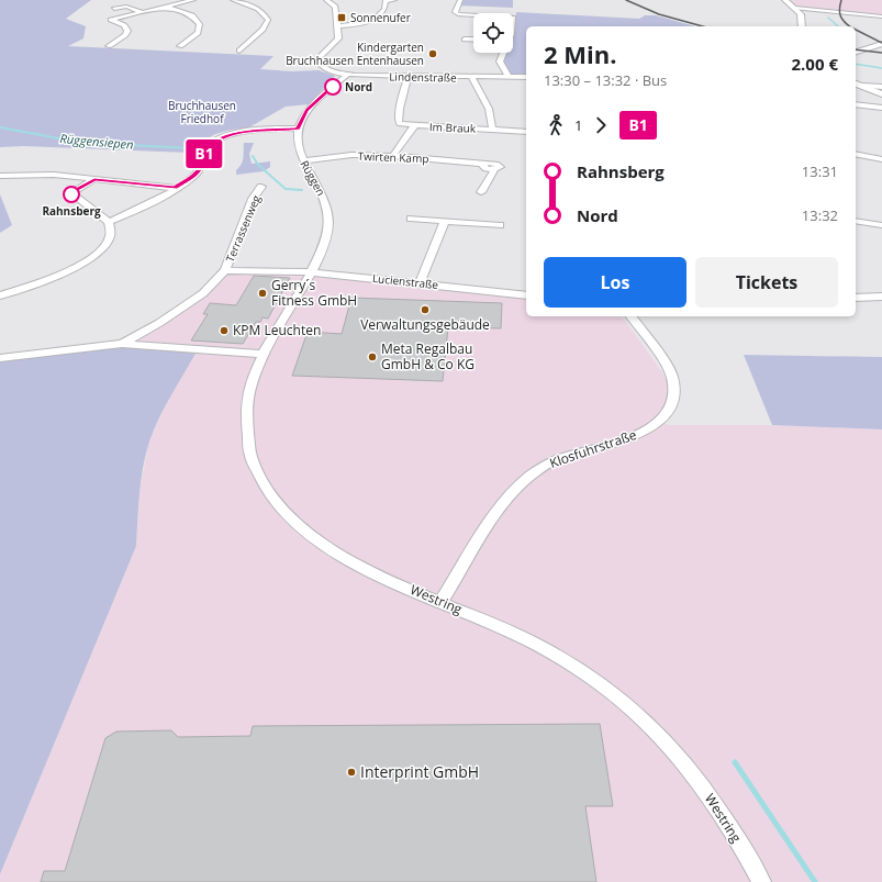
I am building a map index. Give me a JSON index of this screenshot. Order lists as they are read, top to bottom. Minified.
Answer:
{"streets":{"street":["Lindenstraße","Im Brauk","Twirten Kamp","Rüggen","Terrassenweg","Lucienstraße","Klosfuhrstraße","Westring"]},"crossings":[["Lindenstraße","Im Brauk"],["Im Brauk","Twirten Kamp"],["Twirten Kamp","Rüggen"],["Rüggen","Lucienstraße"],["Rüggen","Westring"],["Terrassenweg","Lucienstraße"],["Lucienstraße","Westring"],["Klosfuhrstraße","Westring"]],"water":["Rüggensiepen"],"parks":["Bruchhausen Friedhof"],"places":{"transit":["Sonnenufer"],"other":["Kindergarten Bruchhausen Entenhausen","Nord","Rahnsberg","Gerry´s Fitness GmbH","Verwaltungsgebäude","KPM Leuchten","Meta Regalbau GmbH & Co KG","Interprint GmbH"]},"lines":["bus line B1"],"page":{"on_map":"B1","heading":["2 Min.","13:30 – 13:32 · Bus","2.00 €"],"legs":["1","B1"],"list":[{"name":"Rahnsberg","value":"13:31"},{"name":"Nord","value":"13:32"}],"buttons":["Los","Tickets"]}}
